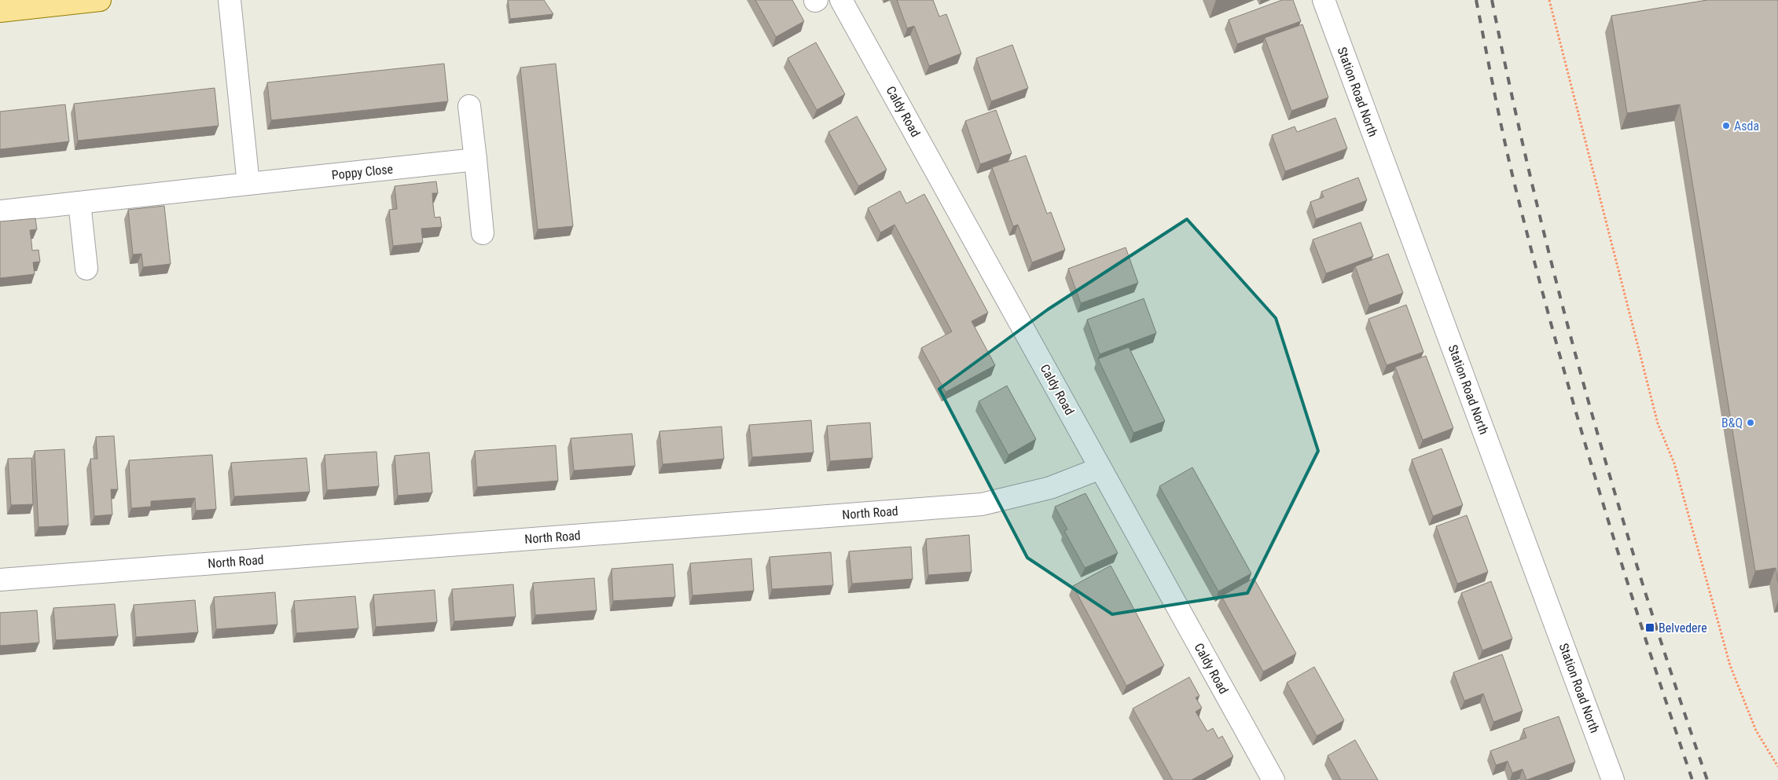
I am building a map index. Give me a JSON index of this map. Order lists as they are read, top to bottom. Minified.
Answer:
{"streets":{"street":["Station Road North","Caldy Road","Poppy Close","North Road"]},"crossings":[["Caldy Road","North Road"]],"places":{"other":["Asda","B&Q"],"transit":["Belvedere"]}}
